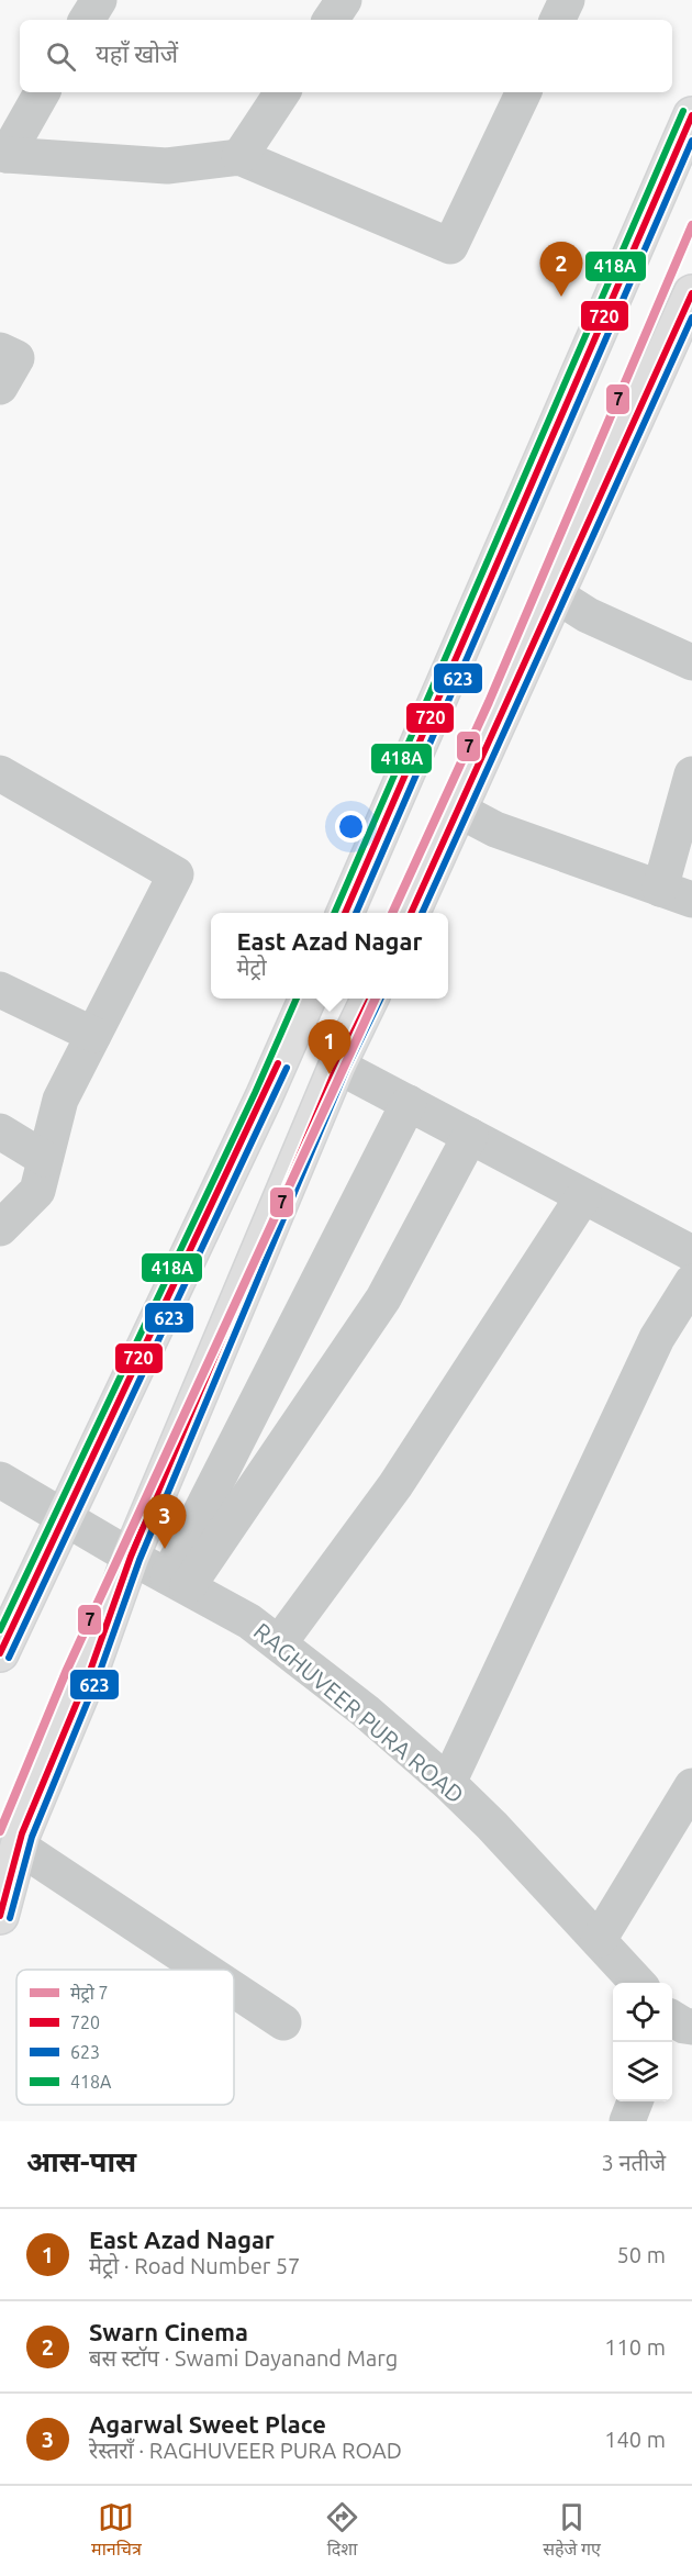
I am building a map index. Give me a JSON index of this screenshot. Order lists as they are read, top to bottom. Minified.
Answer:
{"streets":{"street":["RAGHUVEER PURA ROAD"]},"lines":["transit line 418A","transit line 720","transit line 623","metro line 7"],"legend":["मेट्रो 7","720","623","418A"],"page":{"search":"यहाँ खोजें","pins":["2","1","3"],"popup":["East Azad Nagar","मेट्रो"],"heading":["आस-पास","3 नतीजे"],"list":[{"mark":"1","name":"East Azad Nagar","note":"मेट्रो · Road Number 57","value":"50 m"},{"mark":"2","name":"Swarn Cinema","note":"बस स्टॉप · Swami Dayanand Marg","value":"110 m"},{"mark":"3","name":"Agarwal Sweet Place","note":"रेस्तराँ · RAGHUVEER PURA ROAD","value":"140 m"}],"nav":["मानचित्र","दिशा","सहेजे गए"]}}
